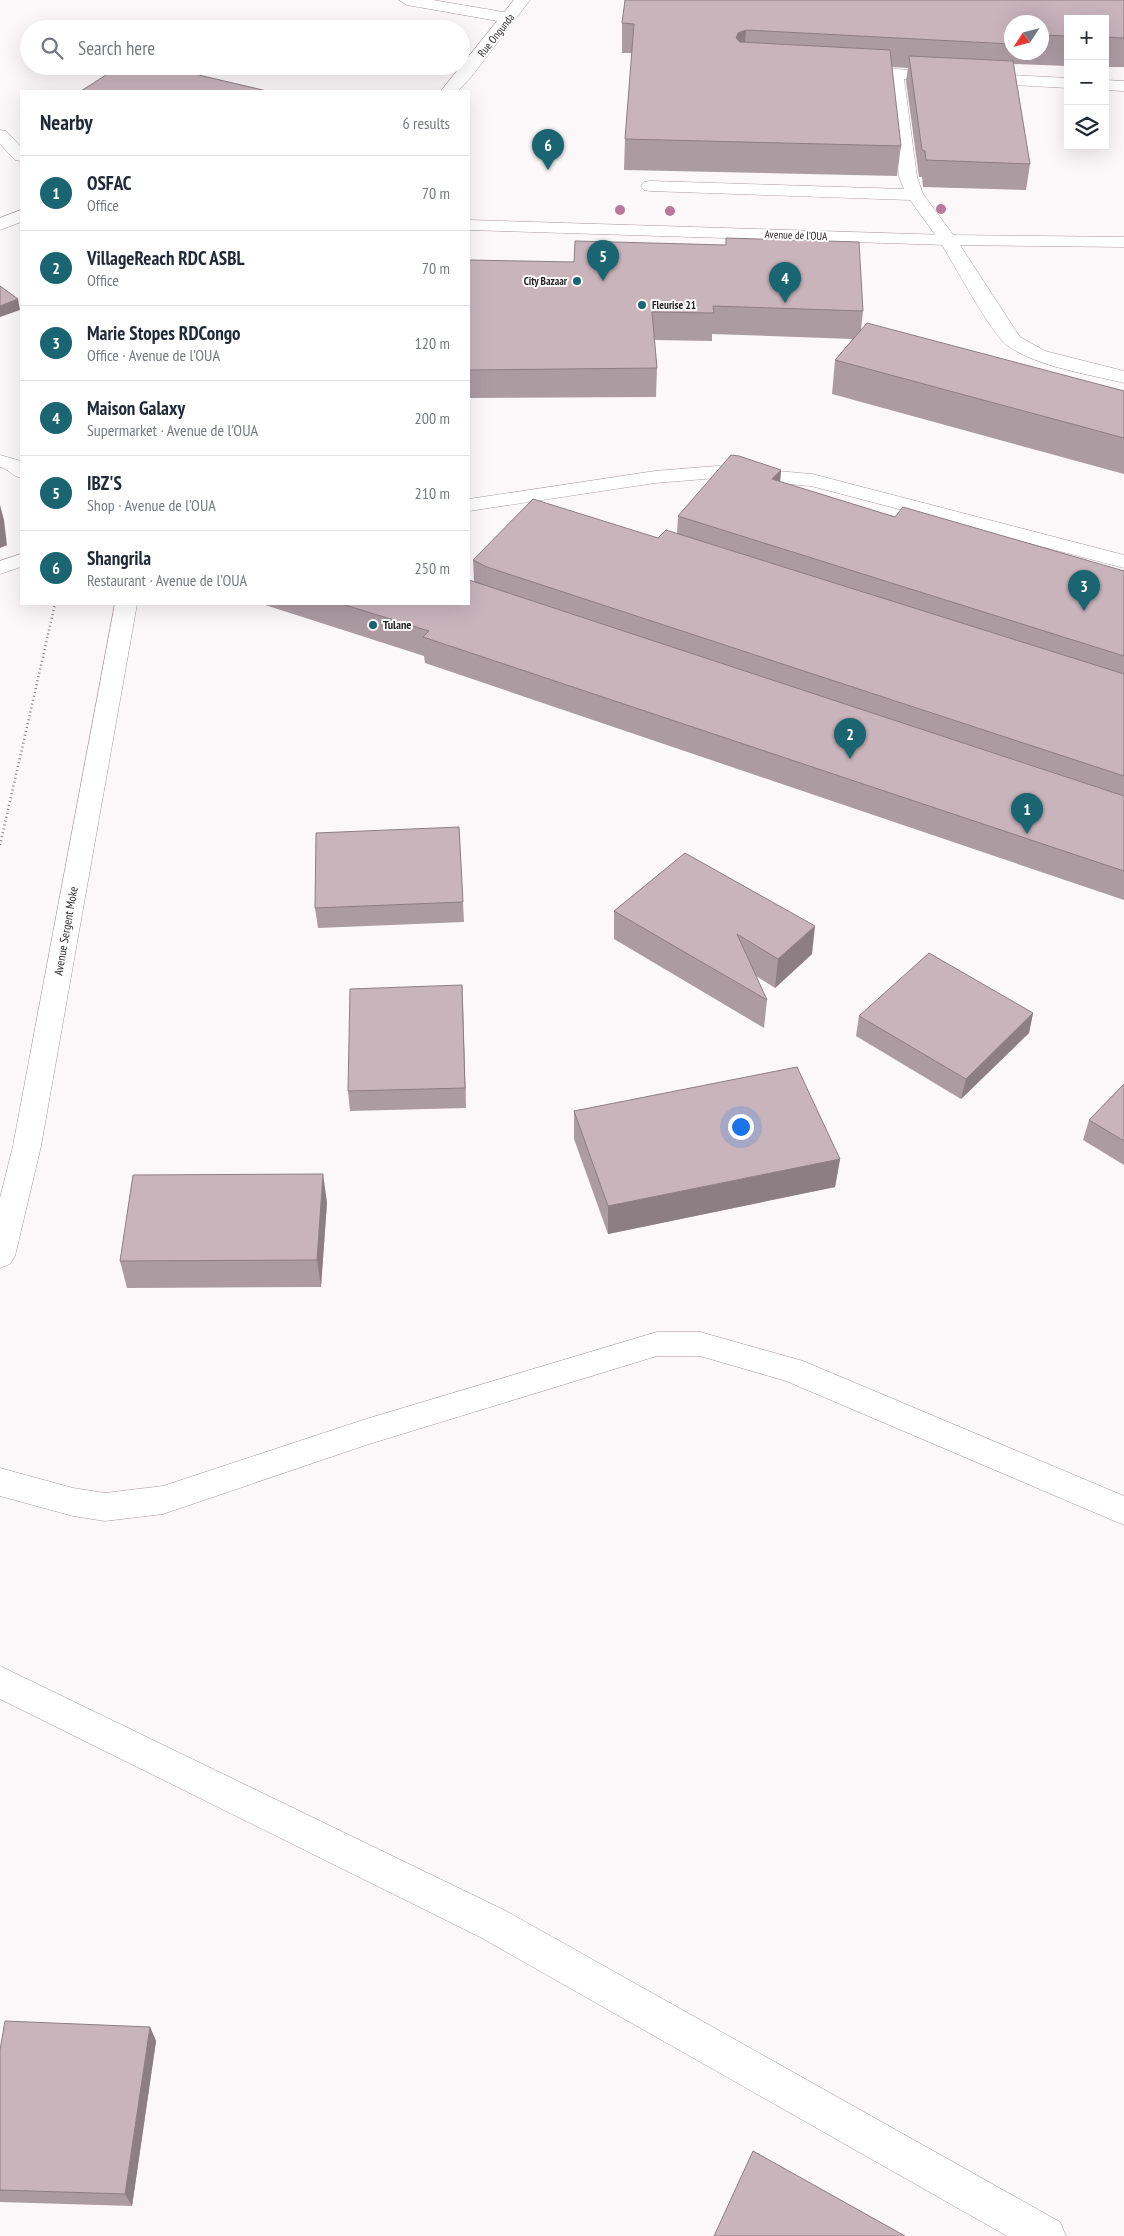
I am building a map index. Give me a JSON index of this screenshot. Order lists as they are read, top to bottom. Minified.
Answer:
{"streets":{"main road":["Rue Ongunda","Avenue de l’OUA","Avenue Sergent Moke"]},"places":["City Bazaar","Fleurise 21","Tulane"],"north":"bottom left","page":{"map_buttons":["+","−"],"search":"Search here","heading":["Nearby","6 results"],"pins":["6","5","4","3","2","1"],"list":[{"mark":"1","name":"OSFAC","note":"Office","value":"70 m"},{"mark":"2","name":"VillageReach RDC ASBL","note":"Office","value":"70 m"},{"mark":"3","name":"Marie Stopes RDCongo","note":"Office · Avenue de l’OUA","value":"120 m"},{"mark":"4","name":"Maison Galaxy","note":"Supermarket · Avenue de l’OUA","value":"200 m"},{"mark":"5","name":"IBZ'S","note":"Shop · Avenue de l’OUA","value":"210 m"},{"mark":"6","name":"Shangrila","note":"Restaurant · Avenue de l’OUA","value":"250 m"}]}}
